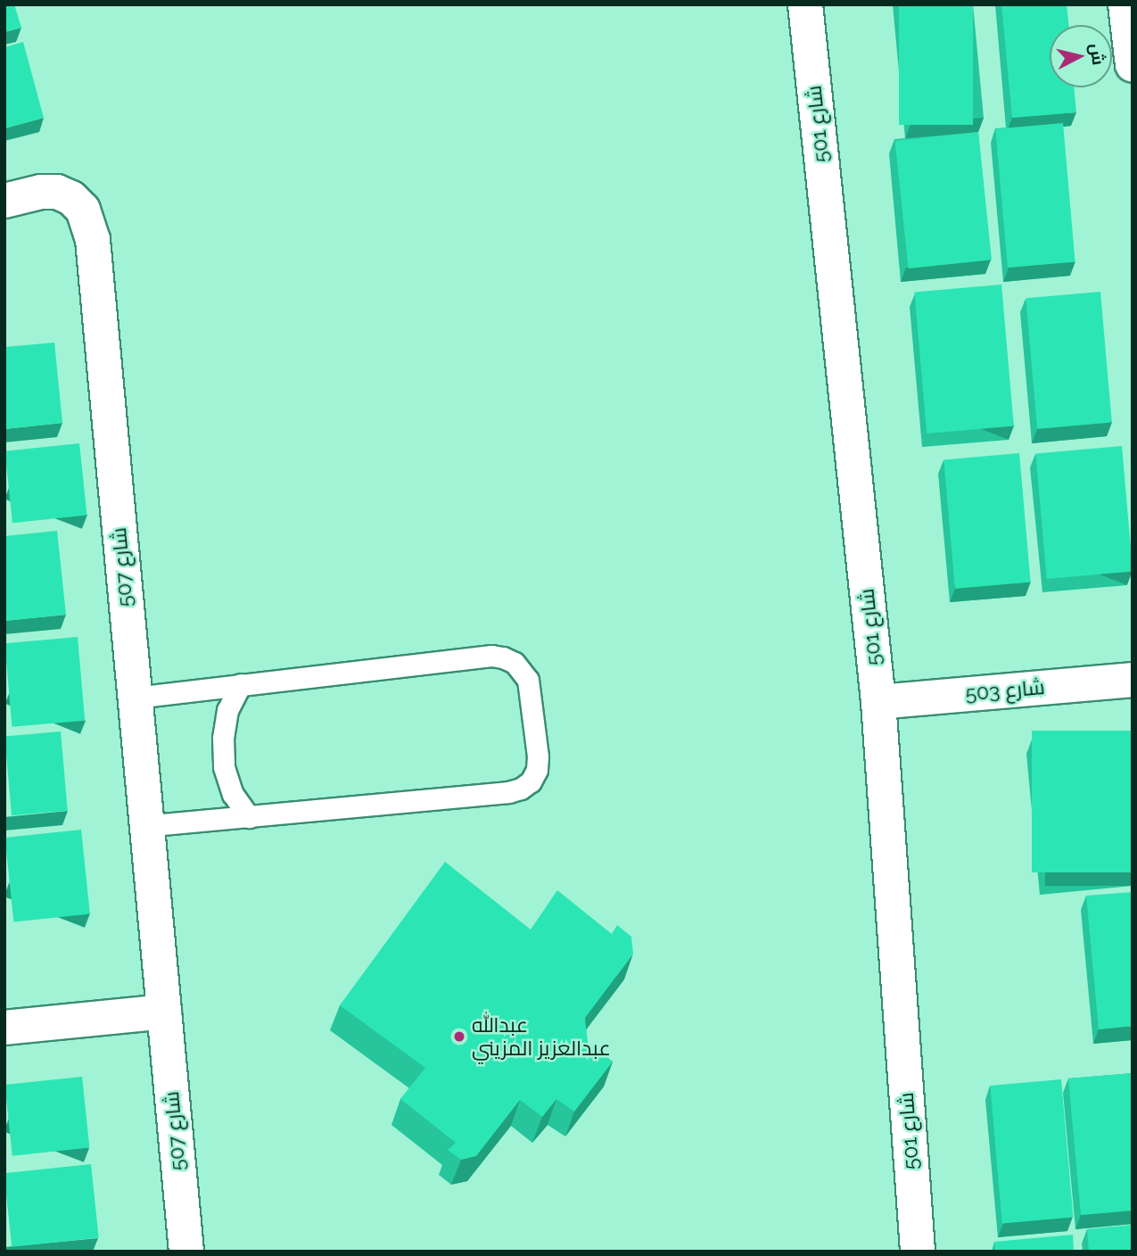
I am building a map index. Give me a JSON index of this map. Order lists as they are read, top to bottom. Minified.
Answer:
{"streets":{"street":["شارع 501","شارع 507","شارع 503"]},"crossings":[["شارع 501","شارع 503"]],"places":["عبدالله عبدالعزيز المزيني"],"north":"right"}
